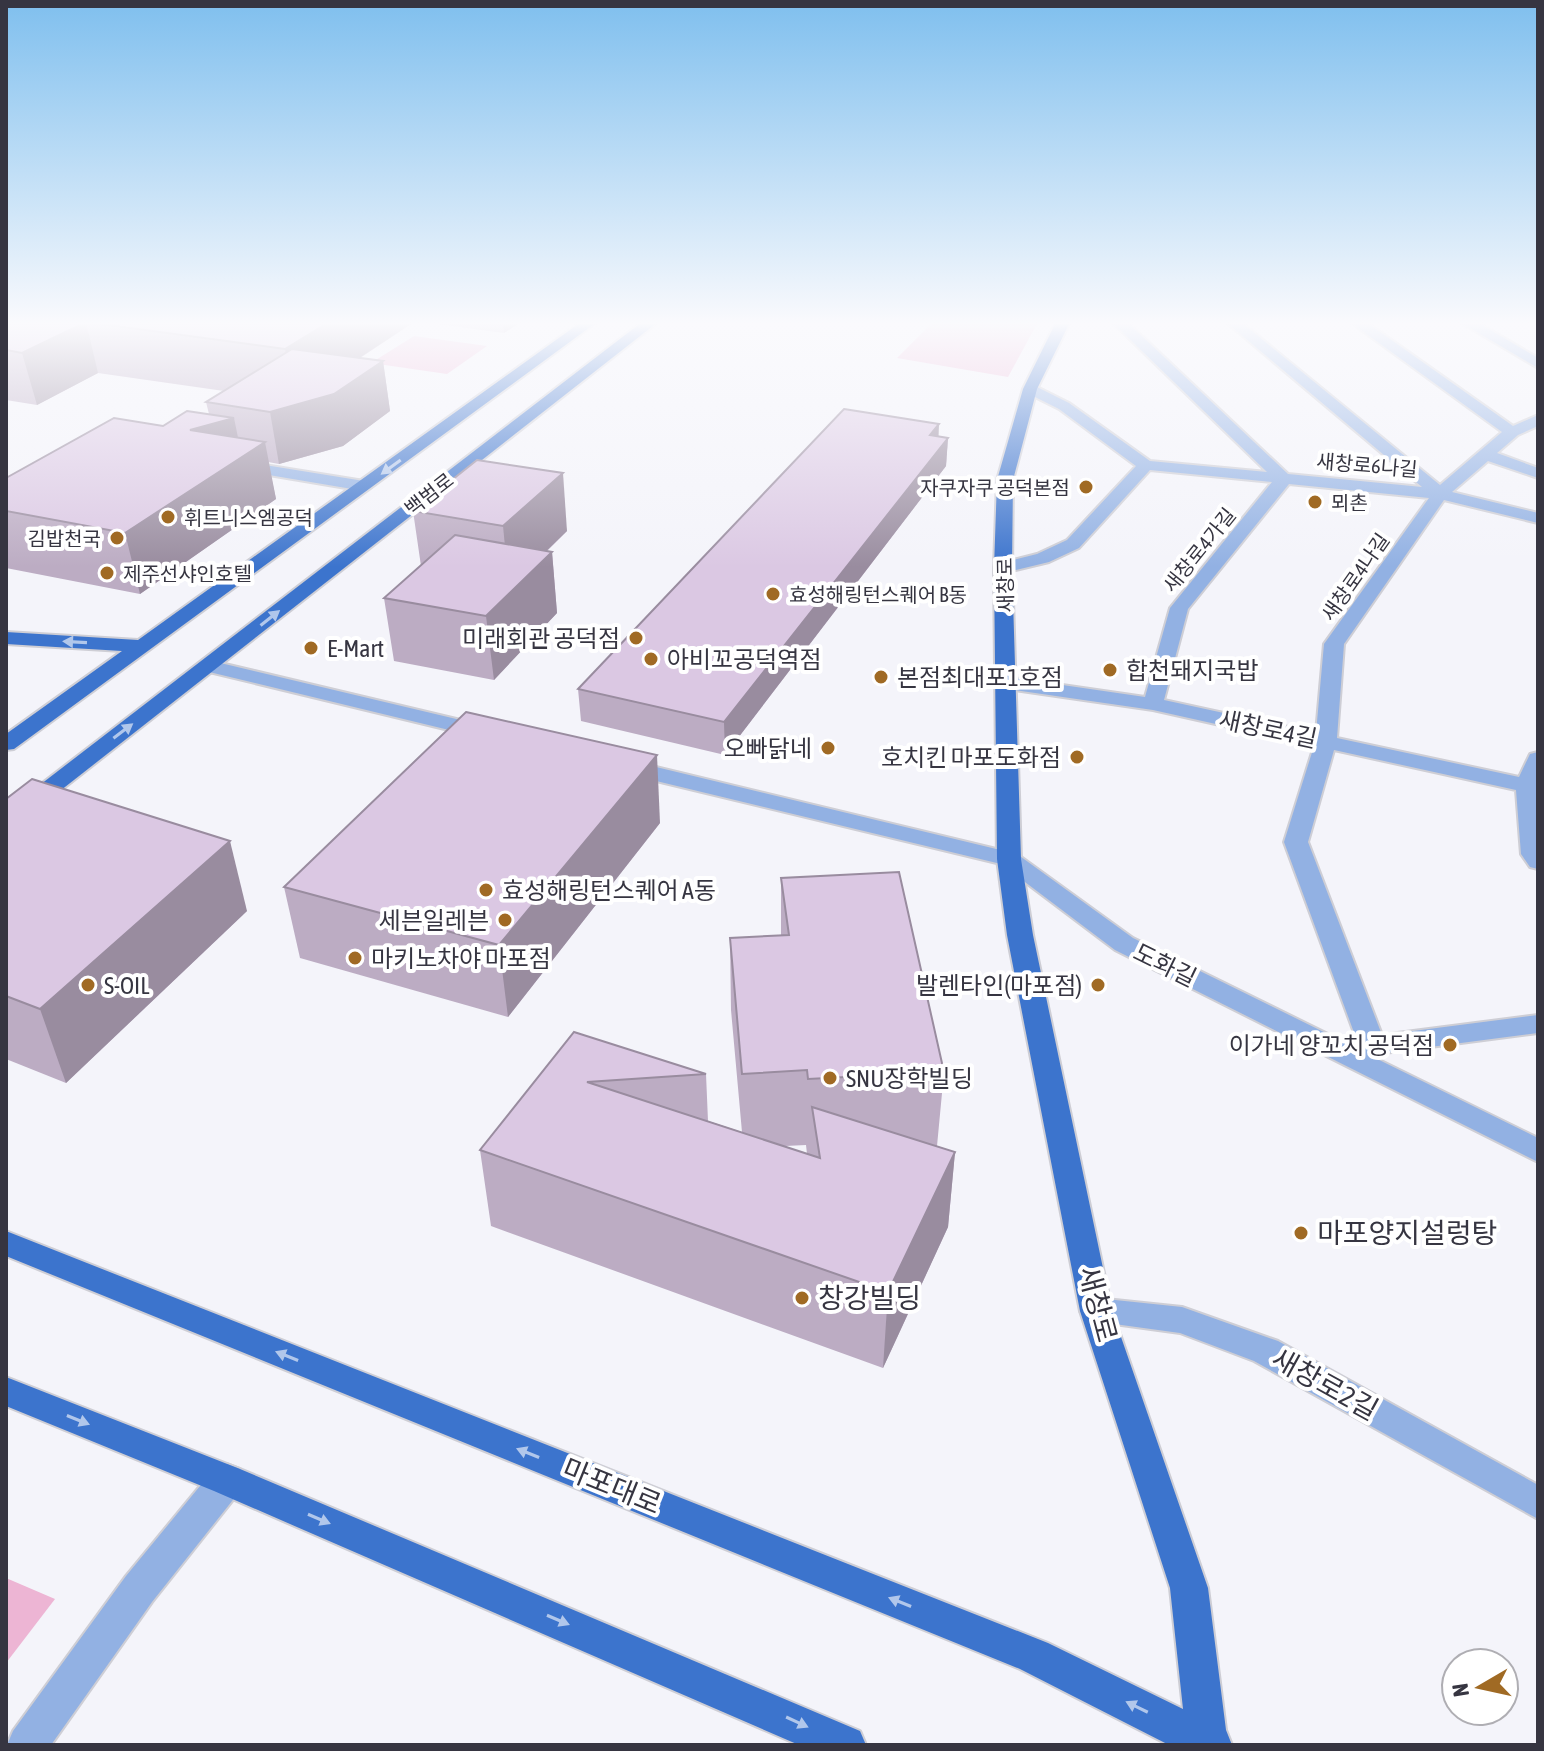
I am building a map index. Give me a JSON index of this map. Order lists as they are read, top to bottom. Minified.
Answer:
{"streets":{"main road":["백범로","새창로","마포대로"],"street":["새창로6나길","새창로4가길","새창로4나길","새창로4길","도화길","새창로2길"]},"crossings":[["새창로6나길","새창로4가길"],["새창로6나길","새창로4나길"],["새창로4가길","새창로4길"],["새창로4나길","새창로4길"],["새창로","새창로4길"],["새창로","도화길"],["새창로","새창로2길"],["새창로","마포대로"]],"places":["자쿠자쿠 공덕본점","뫼촌","휘트니스엠공덕","김밥천국","제주선샤인호텔","효성해링턴스퀘어 B동","미래회관 공덕점","E-Mart","아비꼬공덕역점","합천돼지국밥","본점최대포1호점","오빠닭네","호치킨 마포도화점","효성해링턴스퀘어 A동","세븐일레븐","마키노차야 마포점","S-OIL","발렌타인(마포점)","이가네 양꼬치 공덕점","SNU장학빌딩","마포양지설렁탕","창강빌딩"],"north":"left"}
